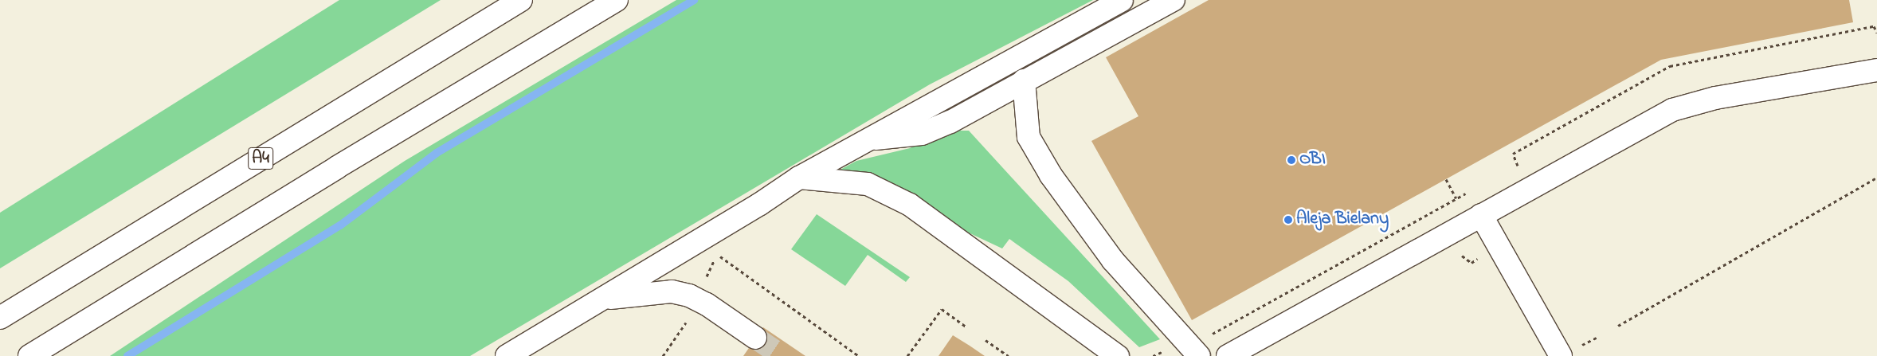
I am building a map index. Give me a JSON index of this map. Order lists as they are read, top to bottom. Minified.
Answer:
{"streets":{"main road":["A4"]},"places":["OBI","Aleja Bielany"]}
